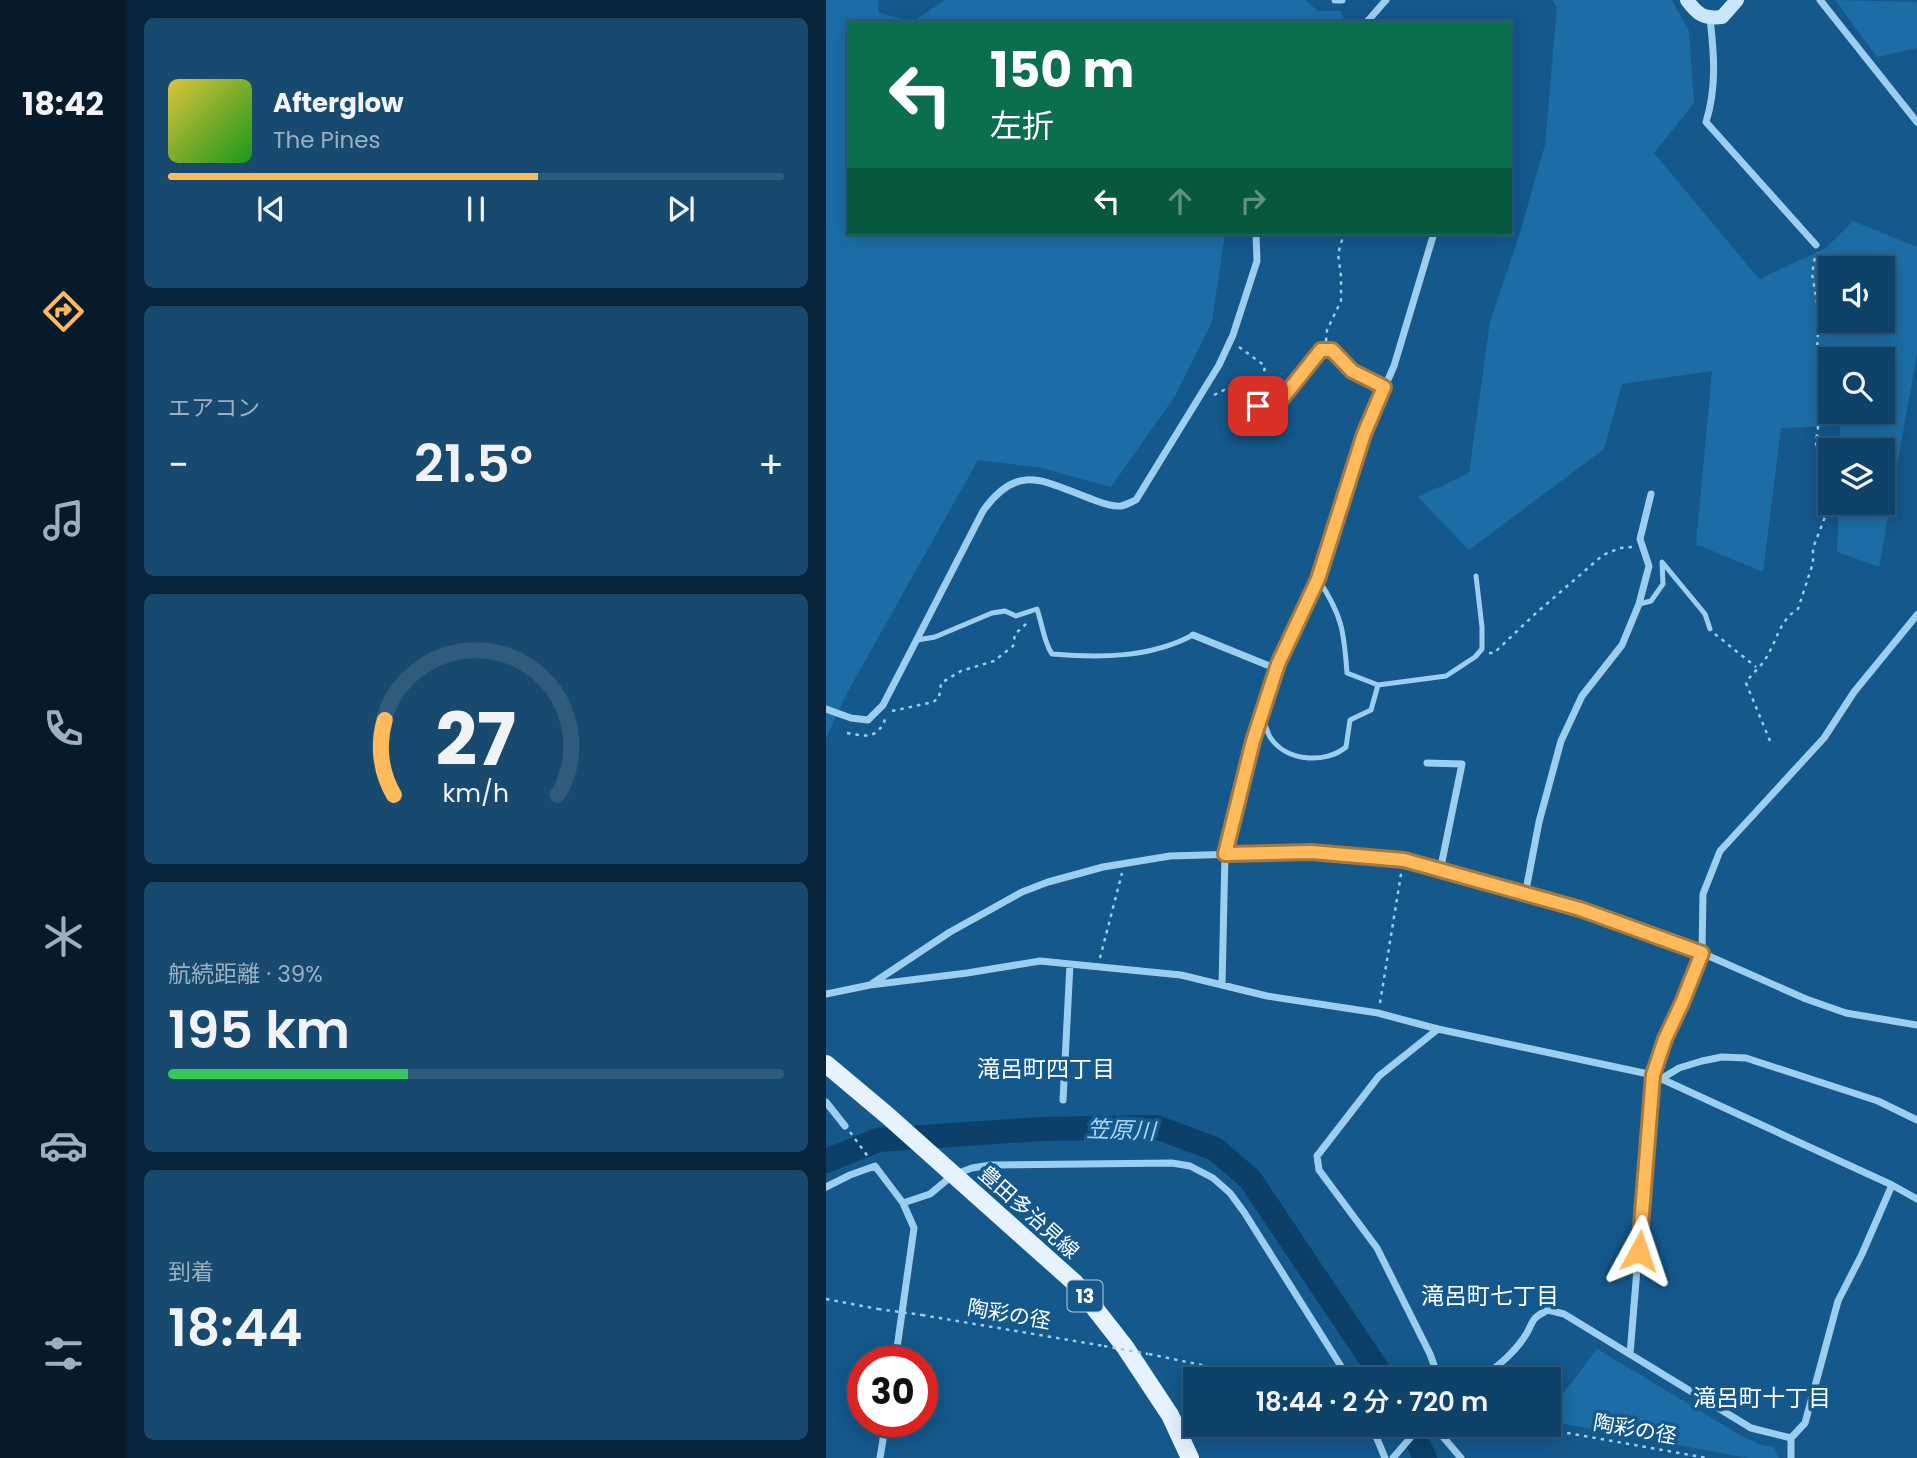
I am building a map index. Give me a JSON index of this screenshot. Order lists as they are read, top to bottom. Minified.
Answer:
{"streets":{"main road":["豊田多治見線","13"],"path":["陶彩の径"]},"districts":["滝呂町四丁目","滝呂町七丁目","滝呂町十丁目"],"water":["笠原川"],"page":{"tabs":"18:42","turn":["150 m","左折"],"song":["Afterglow","The Pines"],"tile":["エアコン",["航続距離 · 39%","195 km"],["到着","18:44"]],"heat":["−","21.5°","+"],"limit":"30","trip":"18:44 · 2 分 · 720 m","gauge":["27","km/h"]}}
